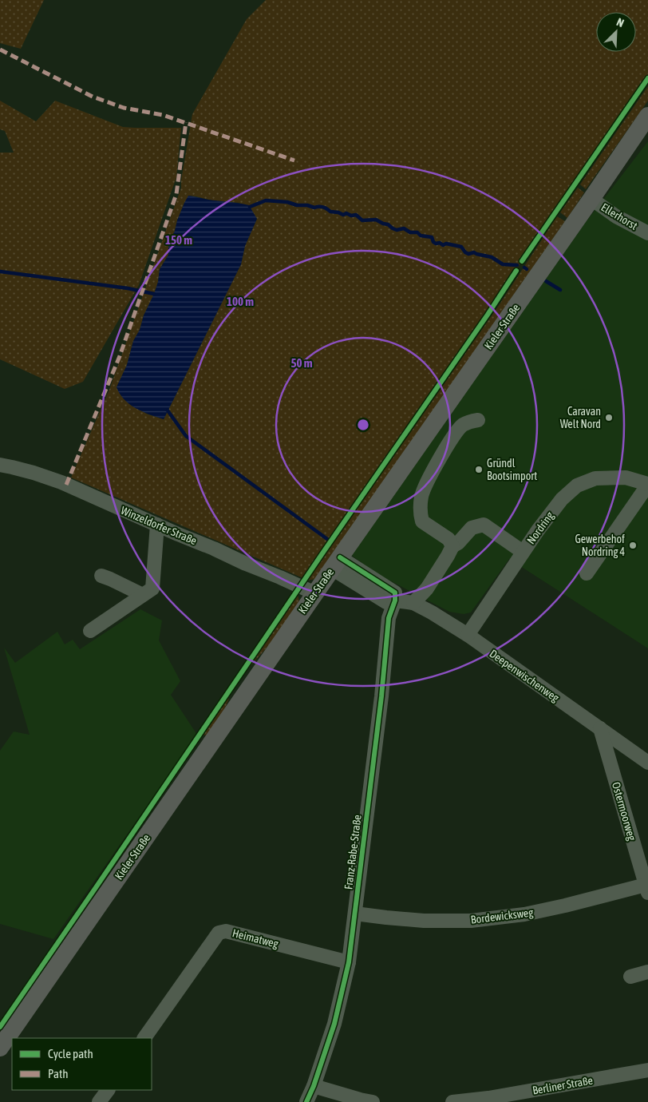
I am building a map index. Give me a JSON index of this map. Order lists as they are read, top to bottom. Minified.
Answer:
{"streets":{"main road":["Kieler Straße"],"street":["Ellerhorst","Winzeldorfer Straße","Nordring","Deepenwischenweg","Ostermoorweg","Franz-Rabe-Straße","Bordewicksweg","Heimatweg","Berliner Straße"]},"crossings":[["Ellerhorst","Kieler Straße"],["Kieler Straße","Winzeldorfer Straße"],["Kieler Straße","Deepenwischenweg"],["Nordring","Deepenwischenweg"],["Deepenwischenweg","Ostermoorweg"],["Deepenwischenweg","Franz-Rabe-Straße"],["Ostermoorweg","Bordewicksweg"],["Franz-Rabe-Straße","Bordewicksweg"],["Franz-Rabe-Straße","Heimatweg"]],"places":["Caravan Welt Nord","Gründl Bootsimport","Gewerbehof Nordring 4"],"legend":["Cycle path","Path"],"north":"top right","rings":["150 m","100 m","50 m"]}
